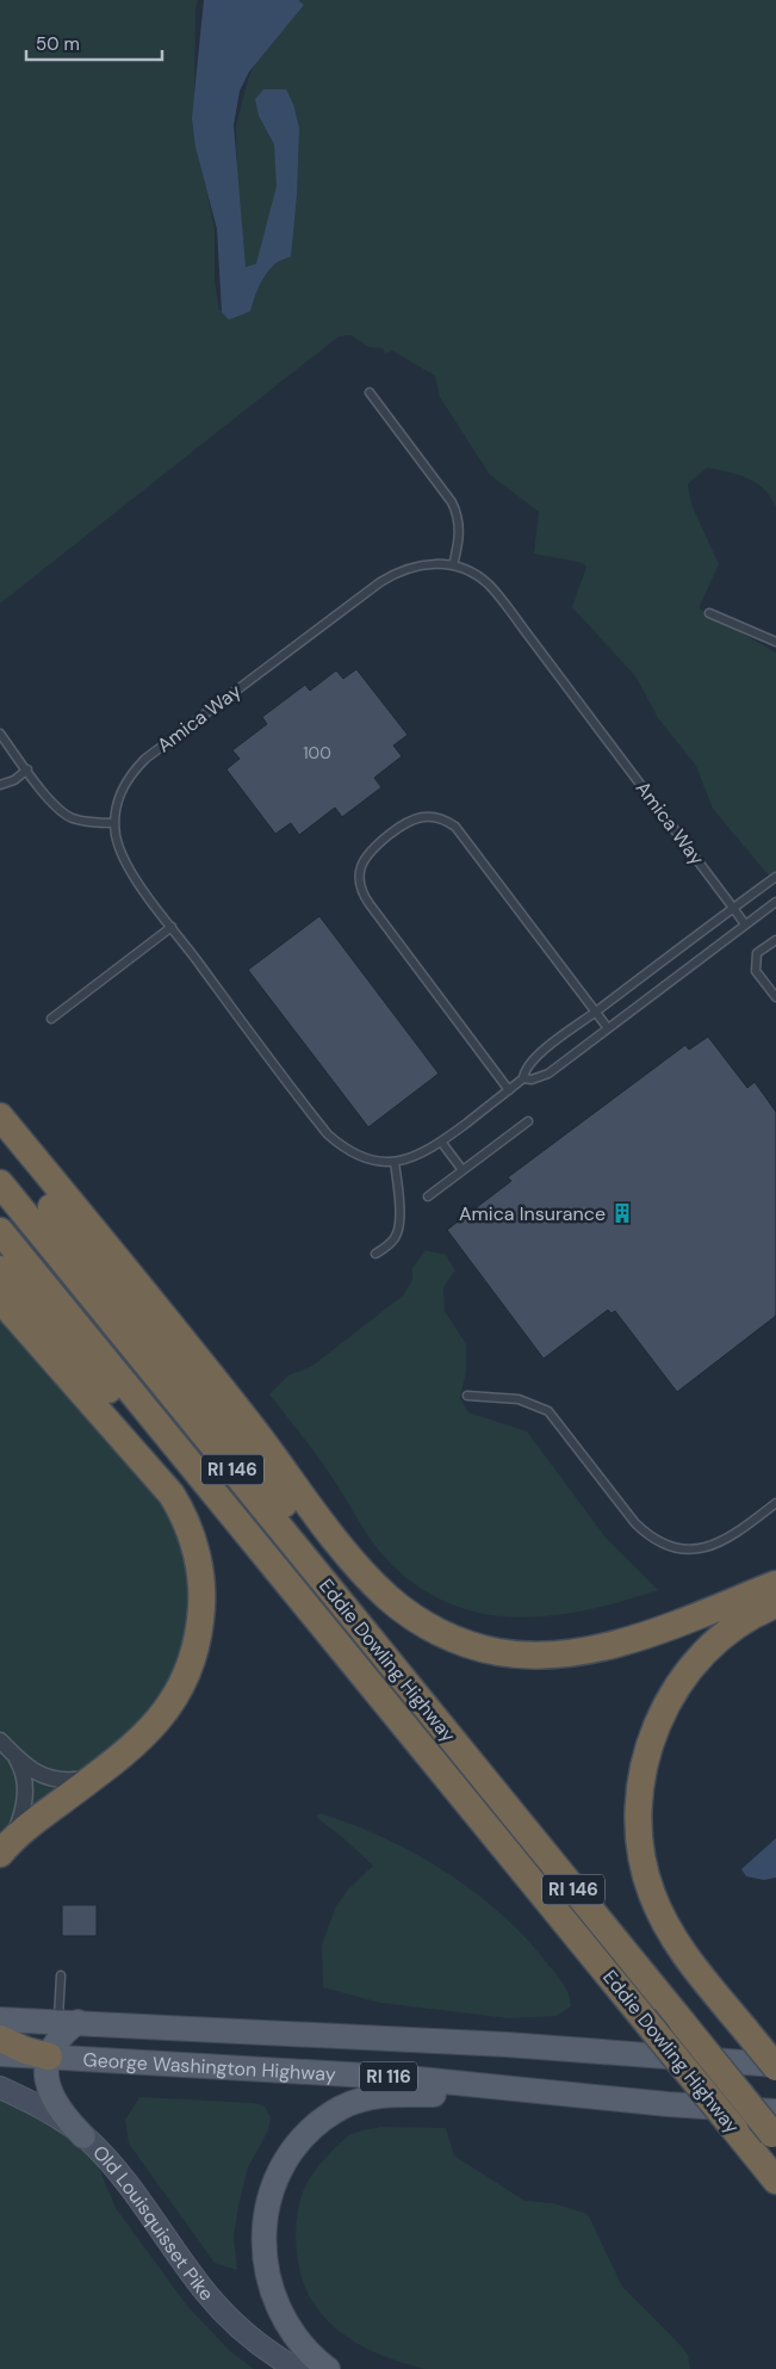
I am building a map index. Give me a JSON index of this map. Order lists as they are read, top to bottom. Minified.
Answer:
{"streets":{"highway":["RI 146","Eddie Dowling Highway"],"main road":["George Washington Highway","RI 116"],"street":["Old Louisquisset Pike"],"lane":["Amica Way"]},"crossings":[["Eddie Dowling Highway","George Washington Highway"]],"places":{"building":["Amica Insurance"]},"house_numbers":["100"],"scale_bar":"50 m"}
